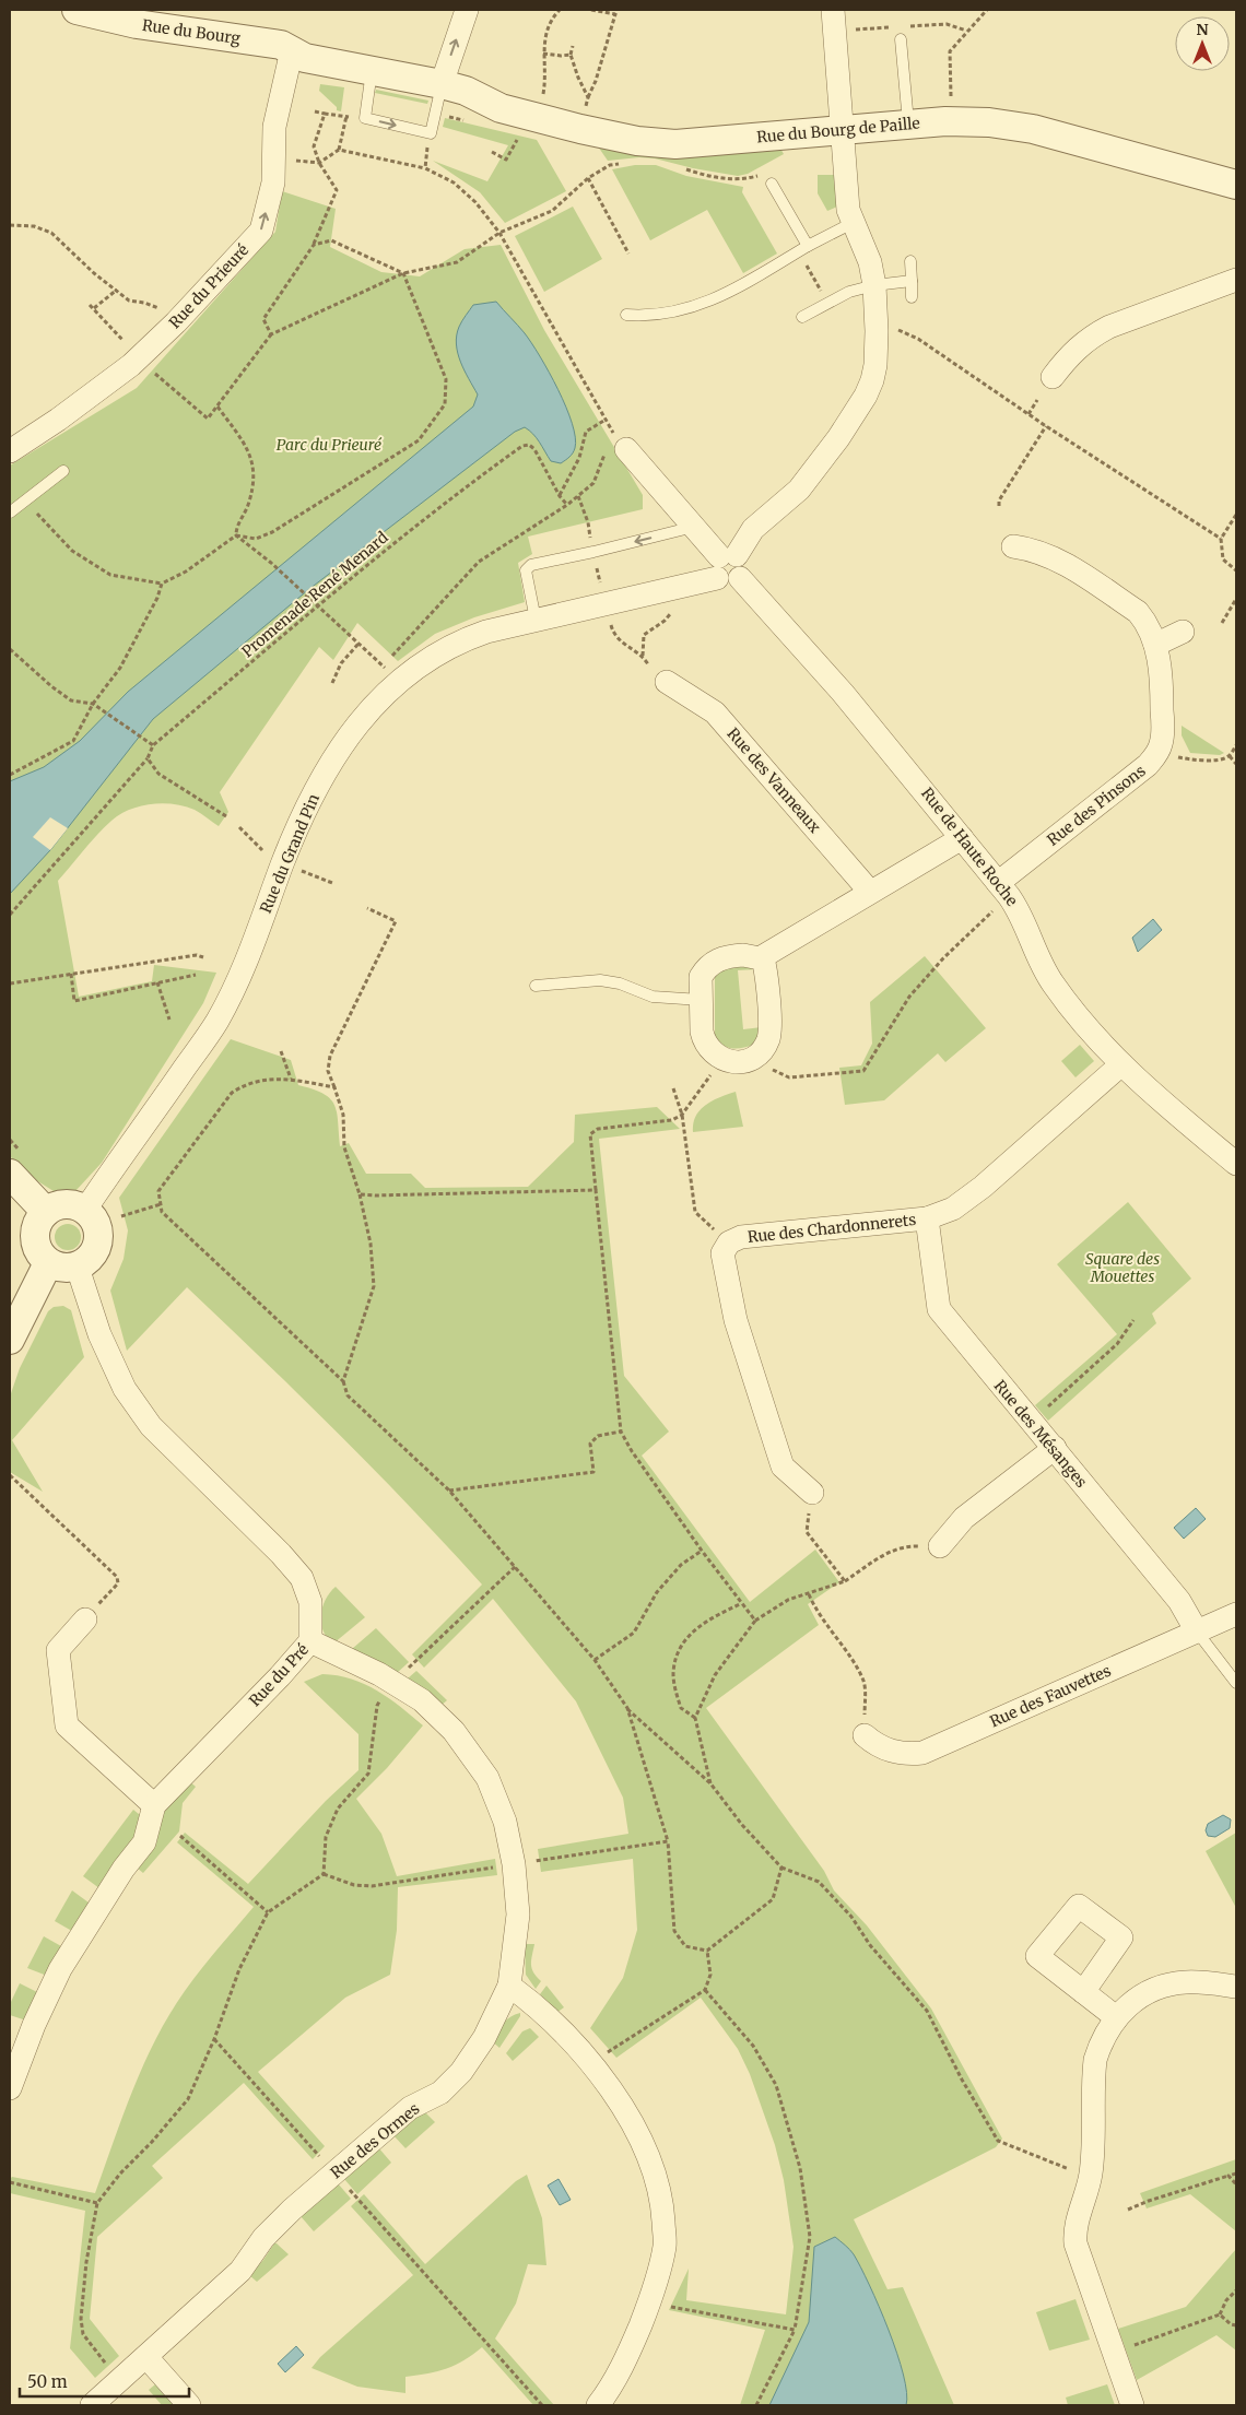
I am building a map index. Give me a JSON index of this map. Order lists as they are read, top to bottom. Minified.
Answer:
{"streets":{"street":["Rue du Bourg","Rue du Bourg de Paille","Rue du Prieuré","Rue des Vanneaux","Rue des Pinsons","Rue de Haute Roche","Rue du Grand Pin","Rue des Chardonnerets","Rue des Mésanges","Rue du Pré","Rue des Fauvettes","Rue des Ormes"],"path":["Promenade René Menard"]},"crossings":[["Rue du Bourg","Rue du Bourg de Paille"],["Rue du Bourg","Rue du Prieuré"],["Rue des Pinsons","Rue de Haute Roche"],["Rue de Haute Roche","Rue du Grand Pin"],["Rue de Haute Roche","Rue des Chardonnerets"],["Rue du Grand Pin","Rue du Pré"],["Rue des Chardonnerets","Rue des Mésanges"],["Rue des Mésanges","Rue des Fauvettes"],["Rue du Pré","Rue des Ormes"]],"one_way":["Rue du Prieuré"],"parks":["Parc du Prieuré","Square des Mouettes"],"scale_bar":"50 m","north":"top"}
